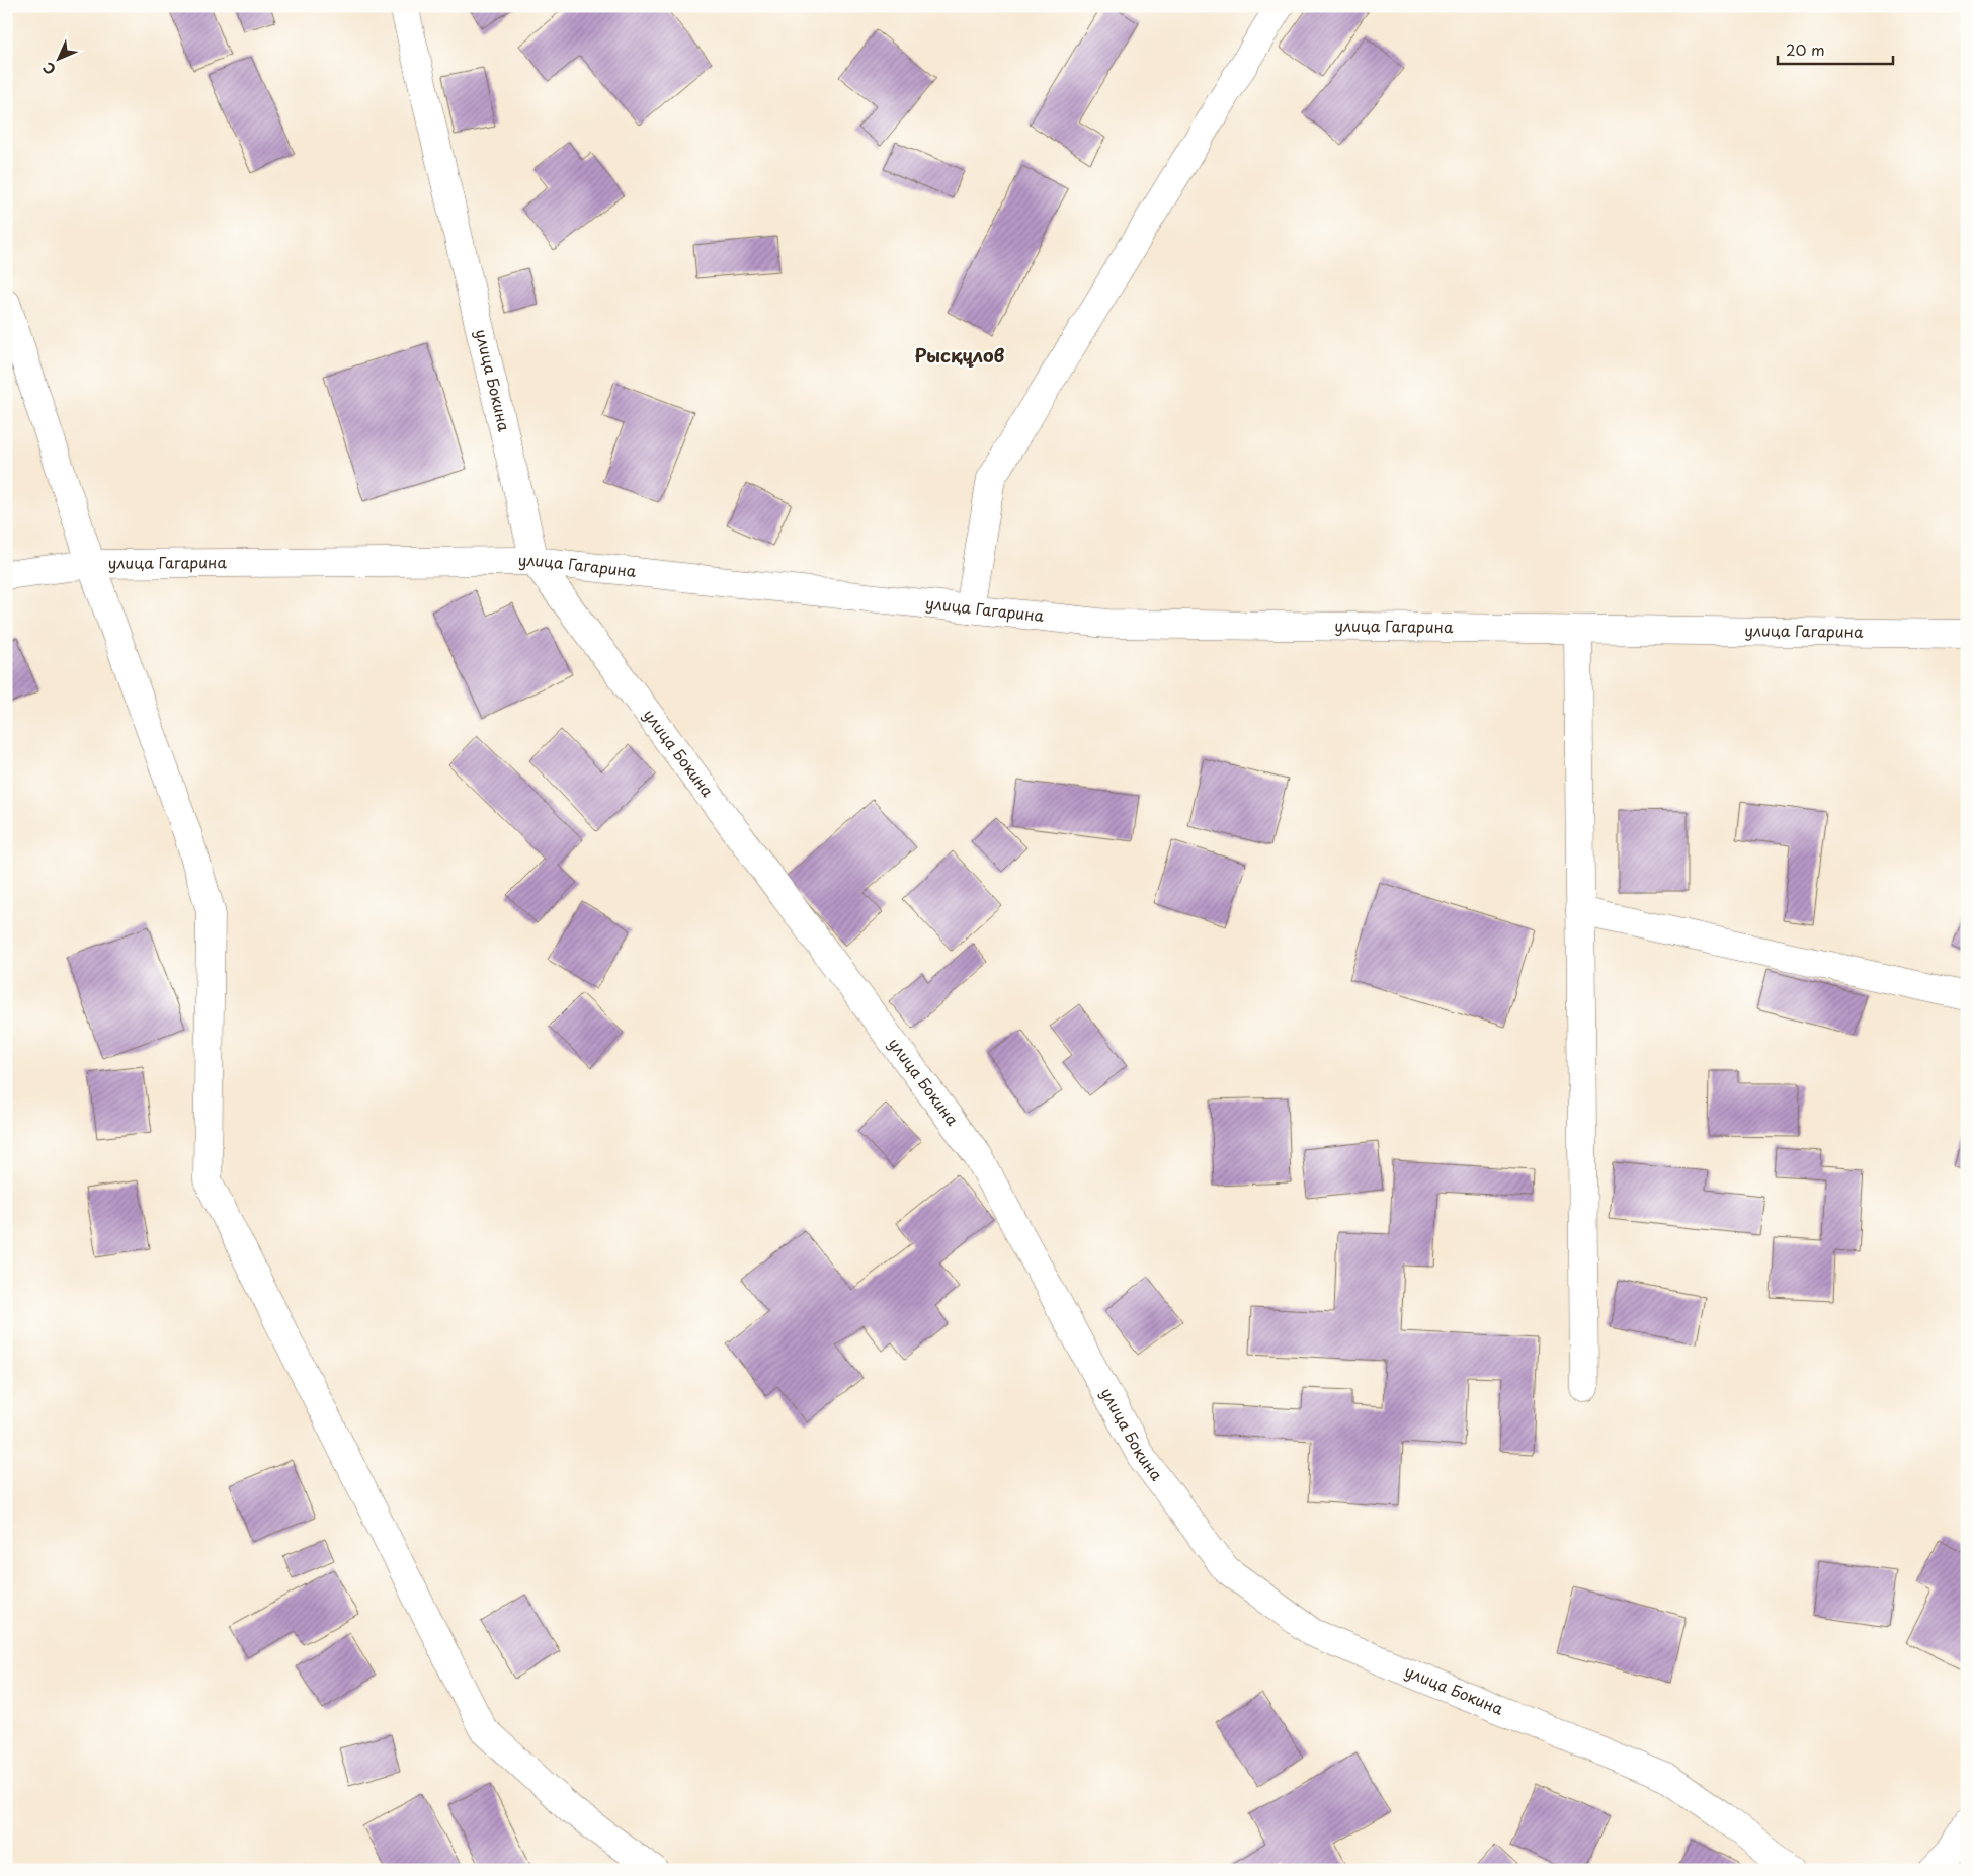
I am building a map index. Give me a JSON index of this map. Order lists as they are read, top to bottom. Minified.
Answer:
{"streets":{"street":["улица Бокина","улица Гагарина"]},"crossings":[["улица Бокина","улица Гагарина"]],"districts":["Рысқұлов"],"scale_bar":"20 m","north":"bottom left"}
